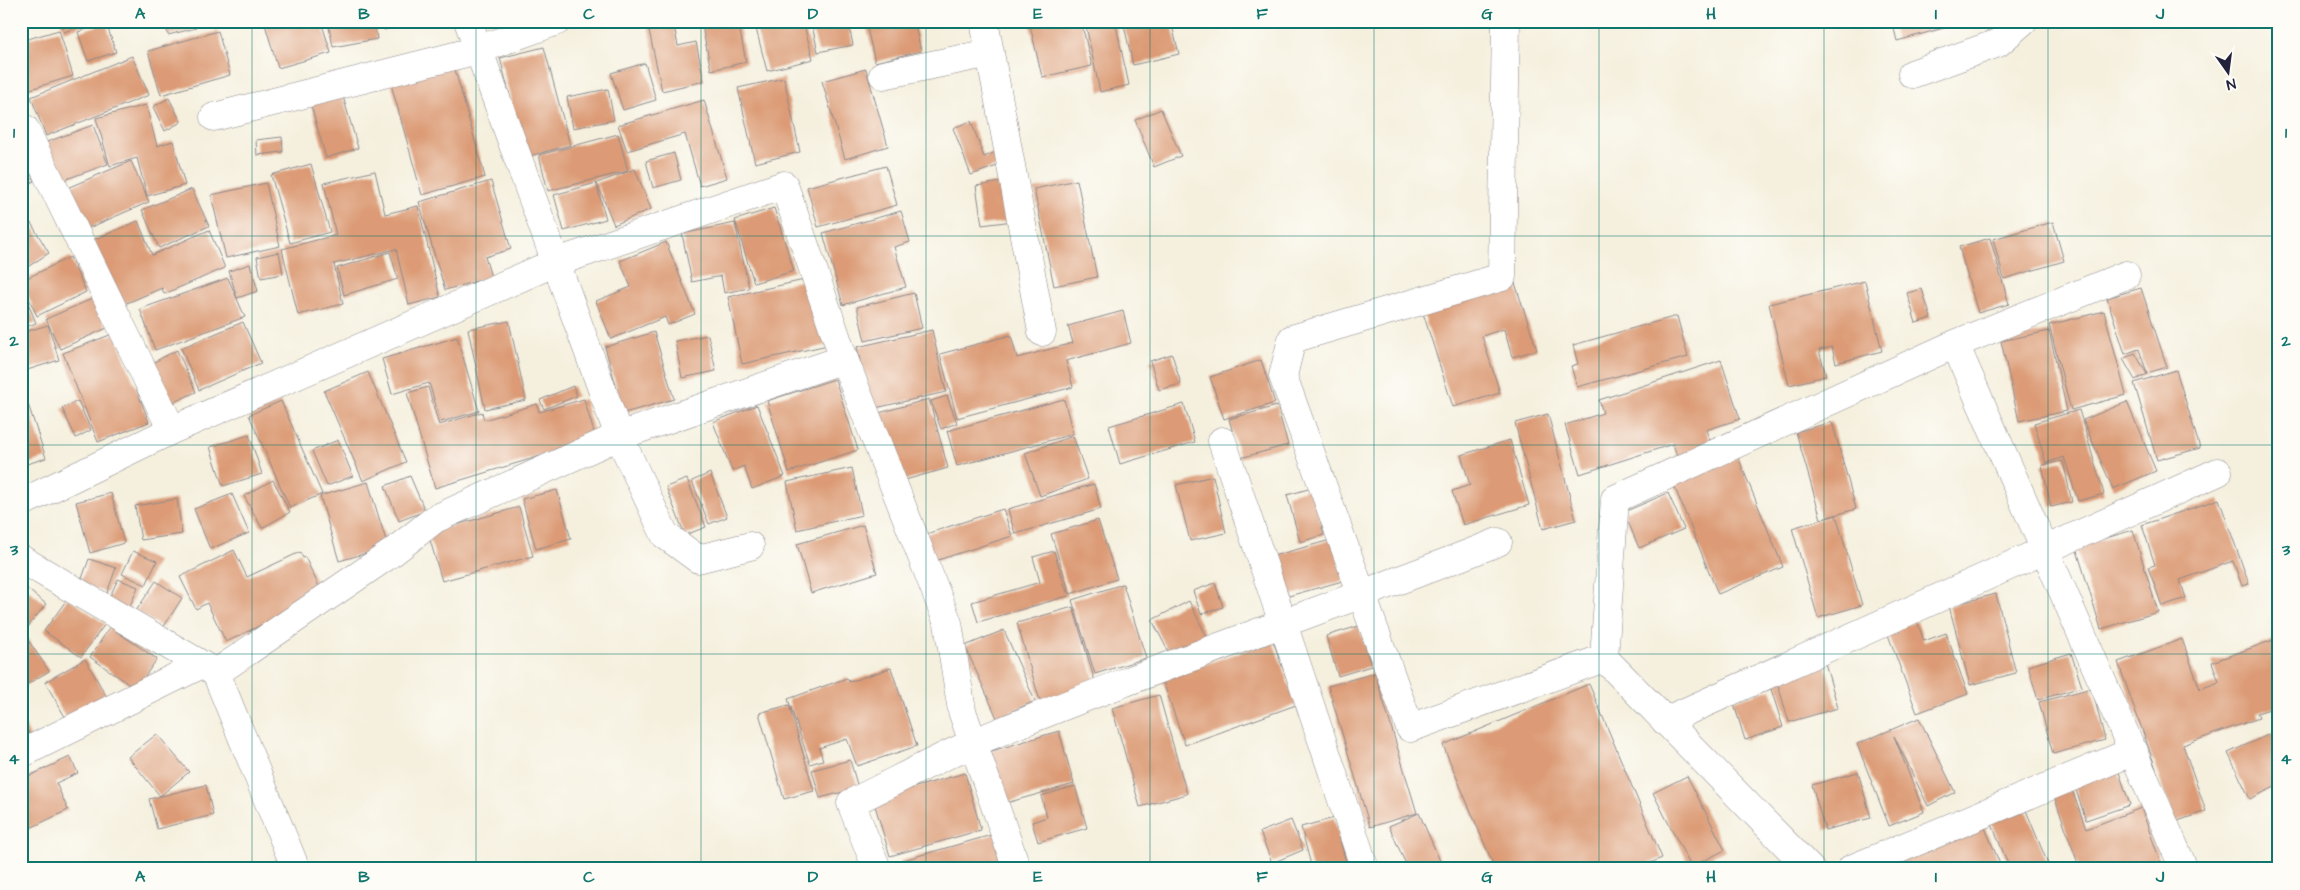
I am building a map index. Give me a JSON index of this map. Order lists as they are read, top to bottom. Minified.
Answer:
{"north":"bottom","grid":{"columns":["A","B","C","D","E","F","G","H","I","J"],"rows":["1","2","3","4"]}}
